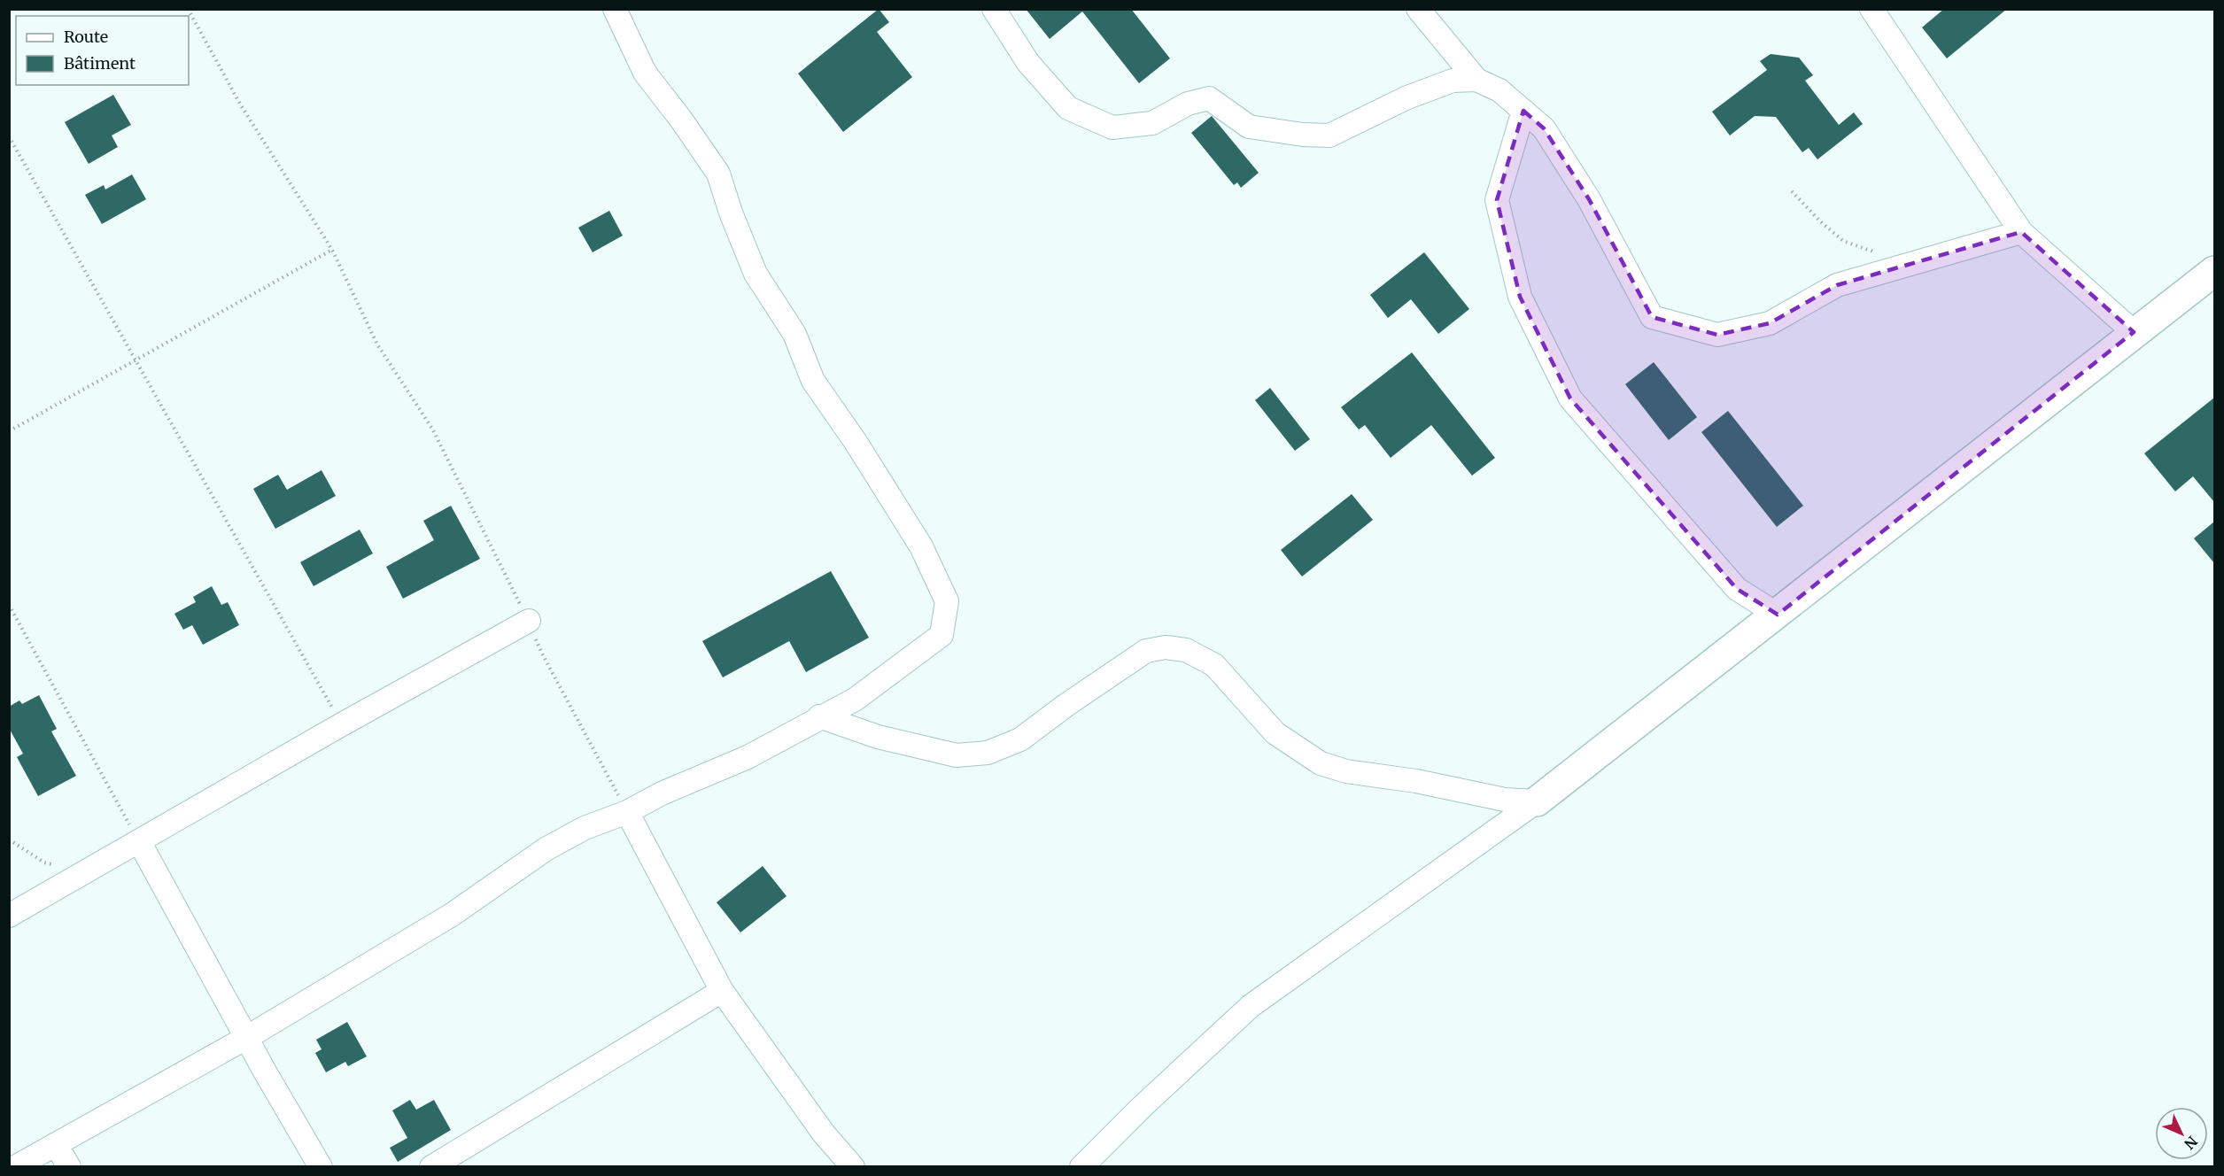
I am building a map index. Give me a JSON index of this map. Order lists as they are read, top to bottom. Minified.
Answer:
{"legend":["Route","Bâtiment"],"north":"bottom right"}
